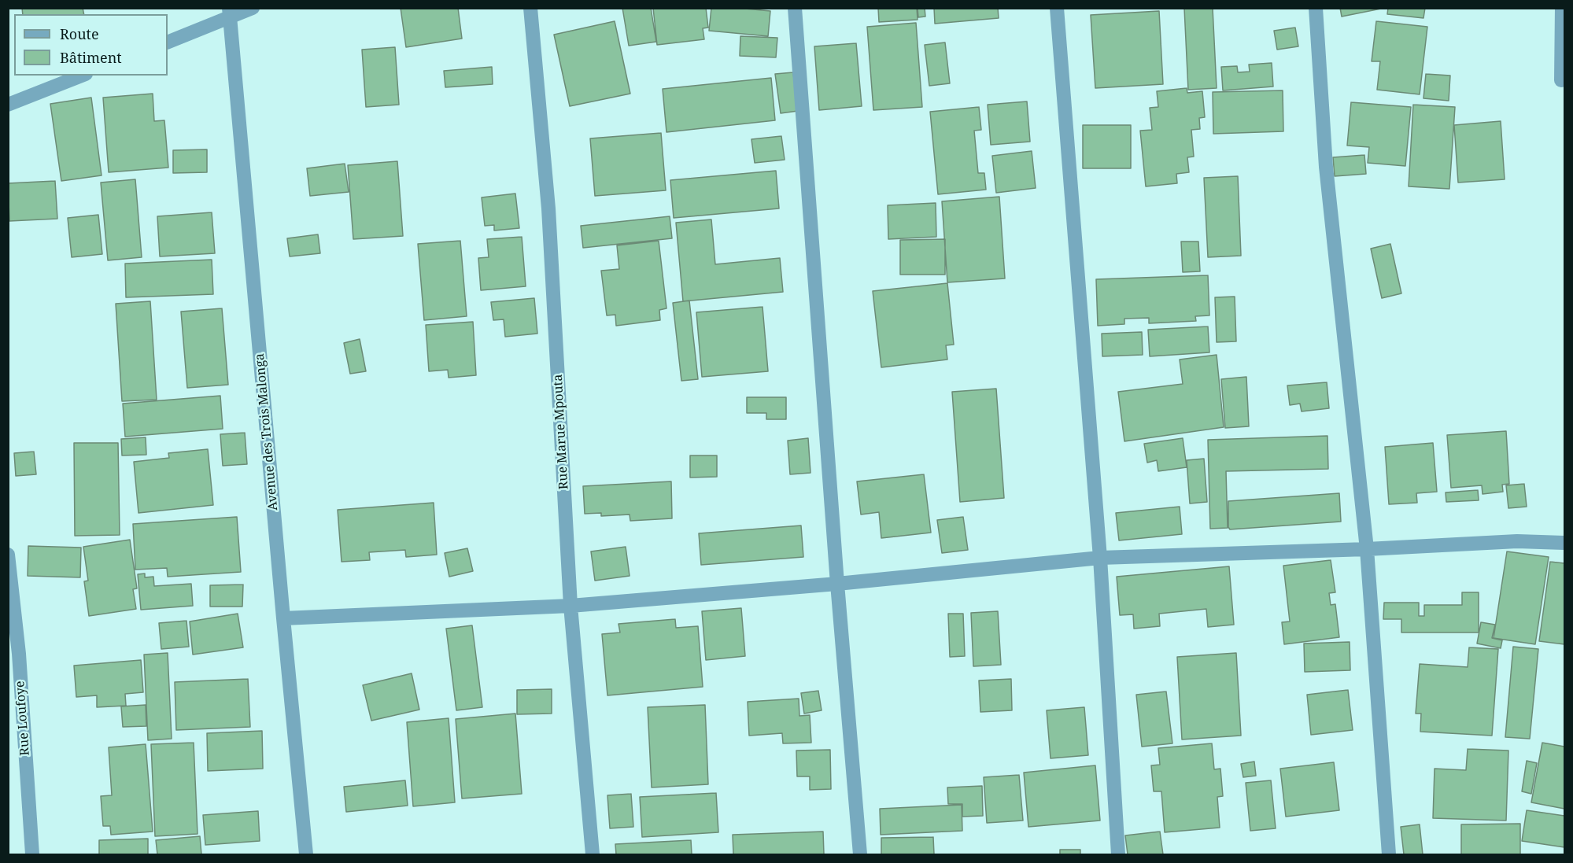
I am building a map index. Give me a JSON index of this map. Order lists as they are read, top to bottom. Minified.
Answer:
{"streets":{"street":["Avenue des Trois Malonga","Rue Marue Mpouta","Rue Loufoye"]},"legend":["Route","Bâtiment"]}
